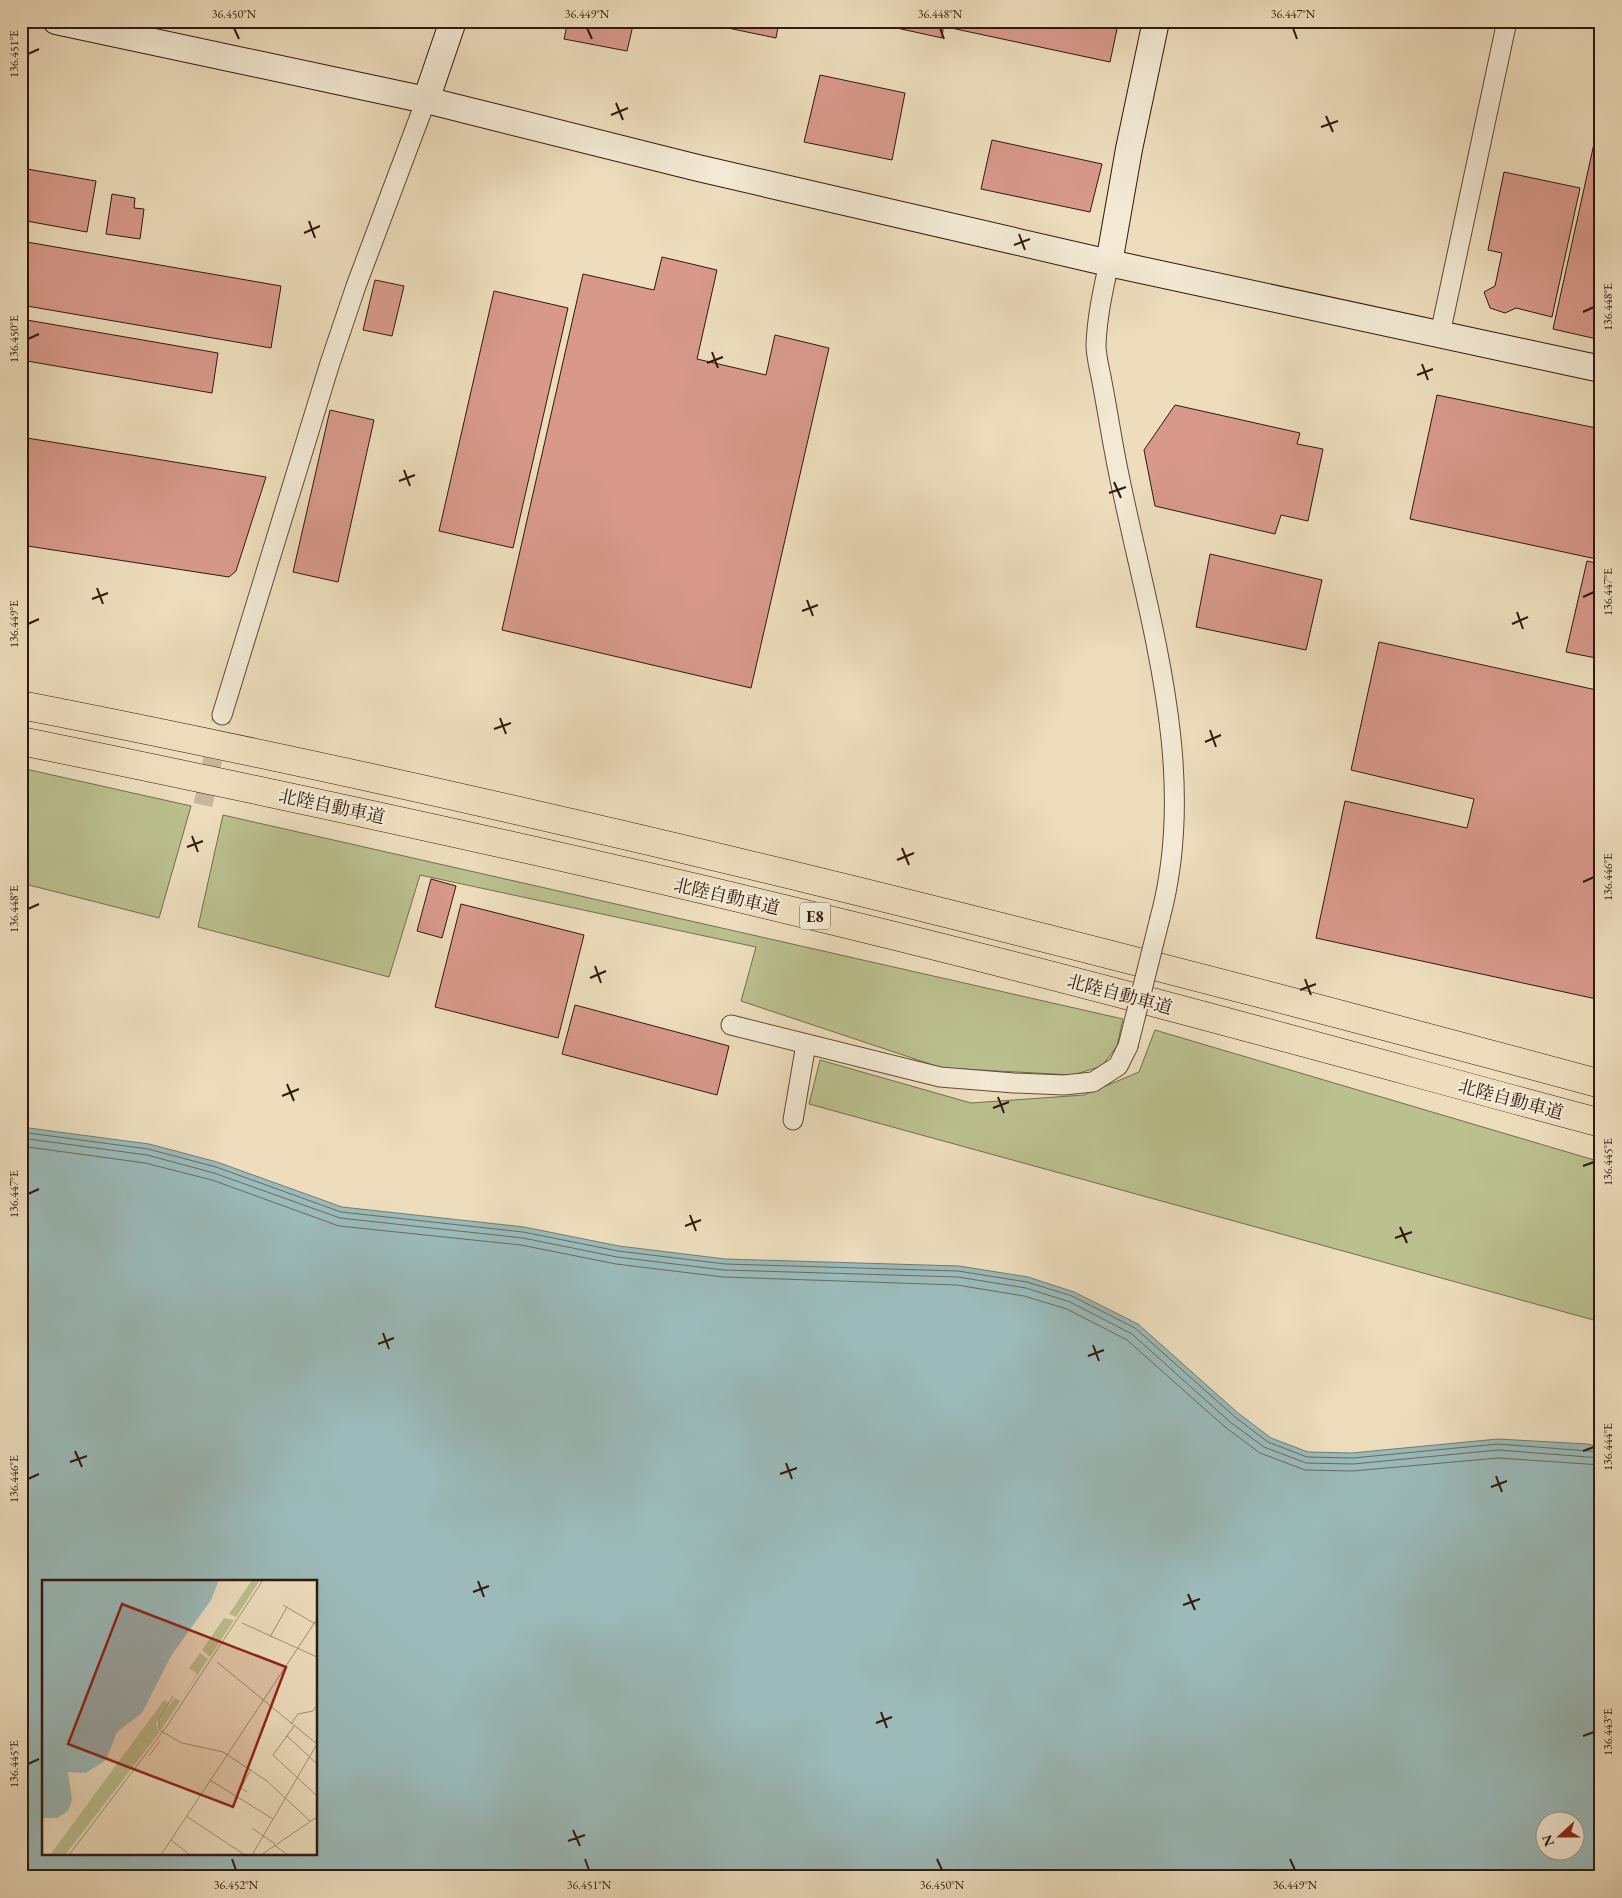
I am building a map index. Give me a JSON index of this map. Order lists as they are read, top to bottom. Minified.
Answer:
{"streets":{"highway":["北陸自動車道","E8"]},"north":"left","coordinates":["36.450°N","36.449°N","36.448°N","36.447°N","136.451°E","136.448°E","136.450°E","136.447°E","136.449°E","136.446°E","136.445°E","136.444°E","136.443°E","36.452°N","36.451°N"]}
